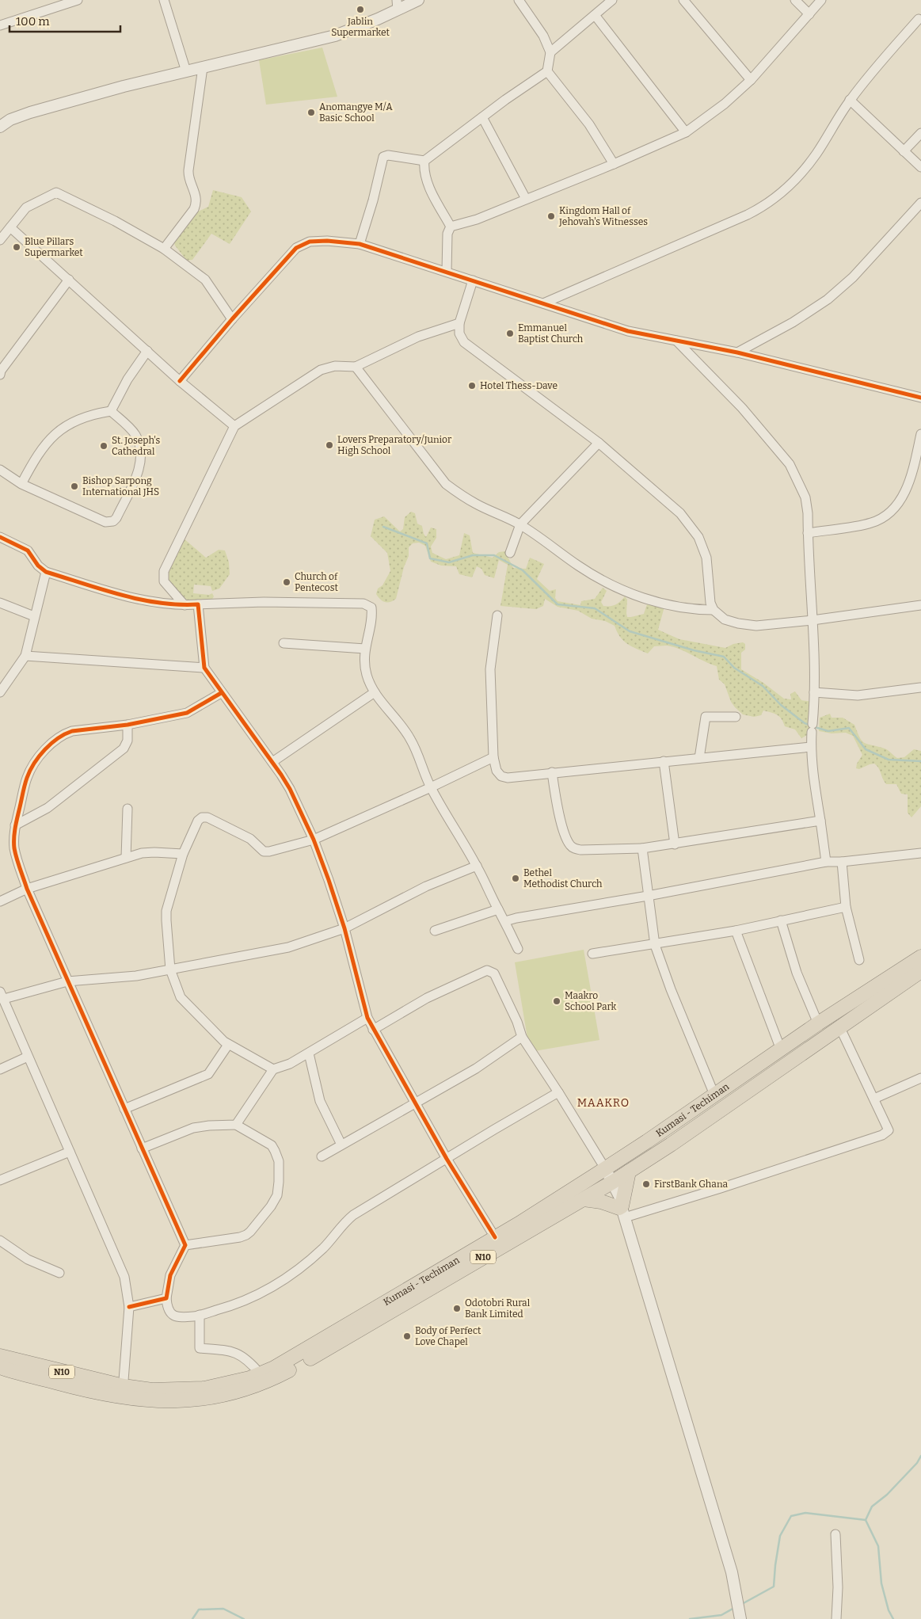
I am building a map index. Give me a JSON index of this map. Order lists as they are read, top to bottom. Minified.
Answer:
{"streets":{"highway":["Kumasi - Techiman","N10"]},"crossings":[["Kumasi - Techiman","N10"]],"districts":["MAAKRO"],"places":["Jablin Supermarket","Anomangye M/A Basic School","Kingdom Hall of Jehovah's Witnesses","Blue Pillars Supermarket","Emmanuel Baptist Church","Hotel Thess-Dave","Lovers Preparatory/Junior High School","St. Joseph's Cathedral","Bishop Sarpong International JHS","Church of Pentecost","Bethel Methodist Church","Maakro School Park","FirstBank Ghana","Odotobri Rural Bank Limited","Body of Perfect Love Chapel"],"scale_bar":"100 m"}
